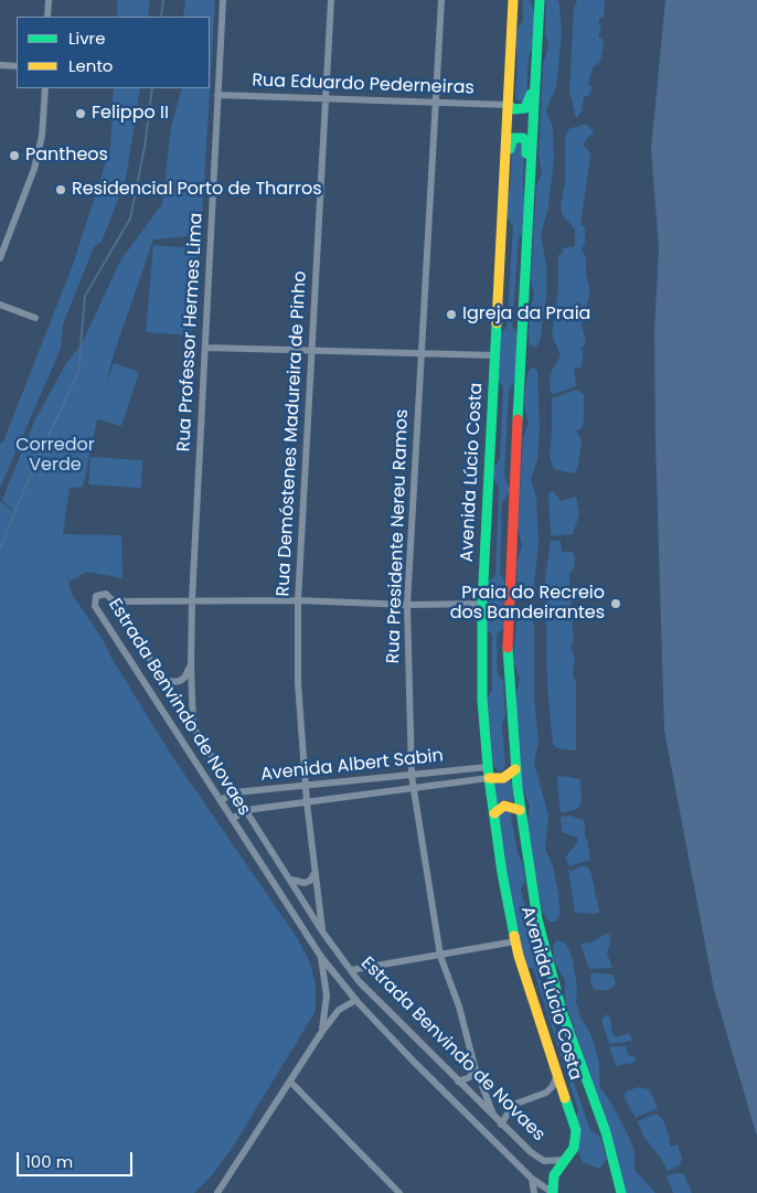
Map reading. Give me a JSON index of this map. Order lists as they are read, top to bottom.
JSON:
{
  "streets": {
    "main road": ["Avenida Lúcio Costa"],
    "street": [
      "Rua Eduardo Pederneiras",
      "Rua Professor Hermes Lima",
      "Rua Demóstenes Madureira de Pinho",
      "Rua Presidente Nereu Ramos",
      "Estrada Benvindo de Novaes",
      "Avenida Albert Sabin"
    ]
  },
  "crossings": [
    ["Rua Eduardo Pederneiras", "Rua Professor Hermes Lima"],
    ["Rua Eduardo Pederneiras", "Rua Demóstenes Madureira de Pinho"],
    ["Rua Eduardo Pederneiras", "Avenida Lúcio Costa"],
    ["Rua Eduardo Pederneiras", "Rua Presidente Nereu Ramos"],
    ["Rua Professor Hermes Lima", "Estrada Benvindo de Novaes"],
    ["Rua Demóstenes Madureira de Pinho", "Estrada Benvindo de Novaes"],
    ["Rua Demóstenes Madureira de Pinho", "Avenida Albert Sabin"],
    ["Avenida Lúcio Costa", "Estrada Benvindo de Novaes"],
    ["Avenida Lúcio Costa", "Avenida Albert Sabin"],
    ["Rua Presidente Nereu Ramos", "Estrada Benvindo de Novaes"],
    ["Rua Presidente Nereu Ramos", "Avenida Albert Sabin"],
    ["Estrada Benvindo de Novaes", "Avenida Albert Sabin"]
  ],
  "parks": ["Corredor Verde"],
  "places": [
    "Felippo II",
    "Pantheos",
    "Residencial Porto de Tharros",
    "Igreja da Praia",
    "Praia do Recreio dos Bandeirantes"
  ],
  "legend": ["Livre", "Lento"],
  "scale_bar": "100 m"
}
